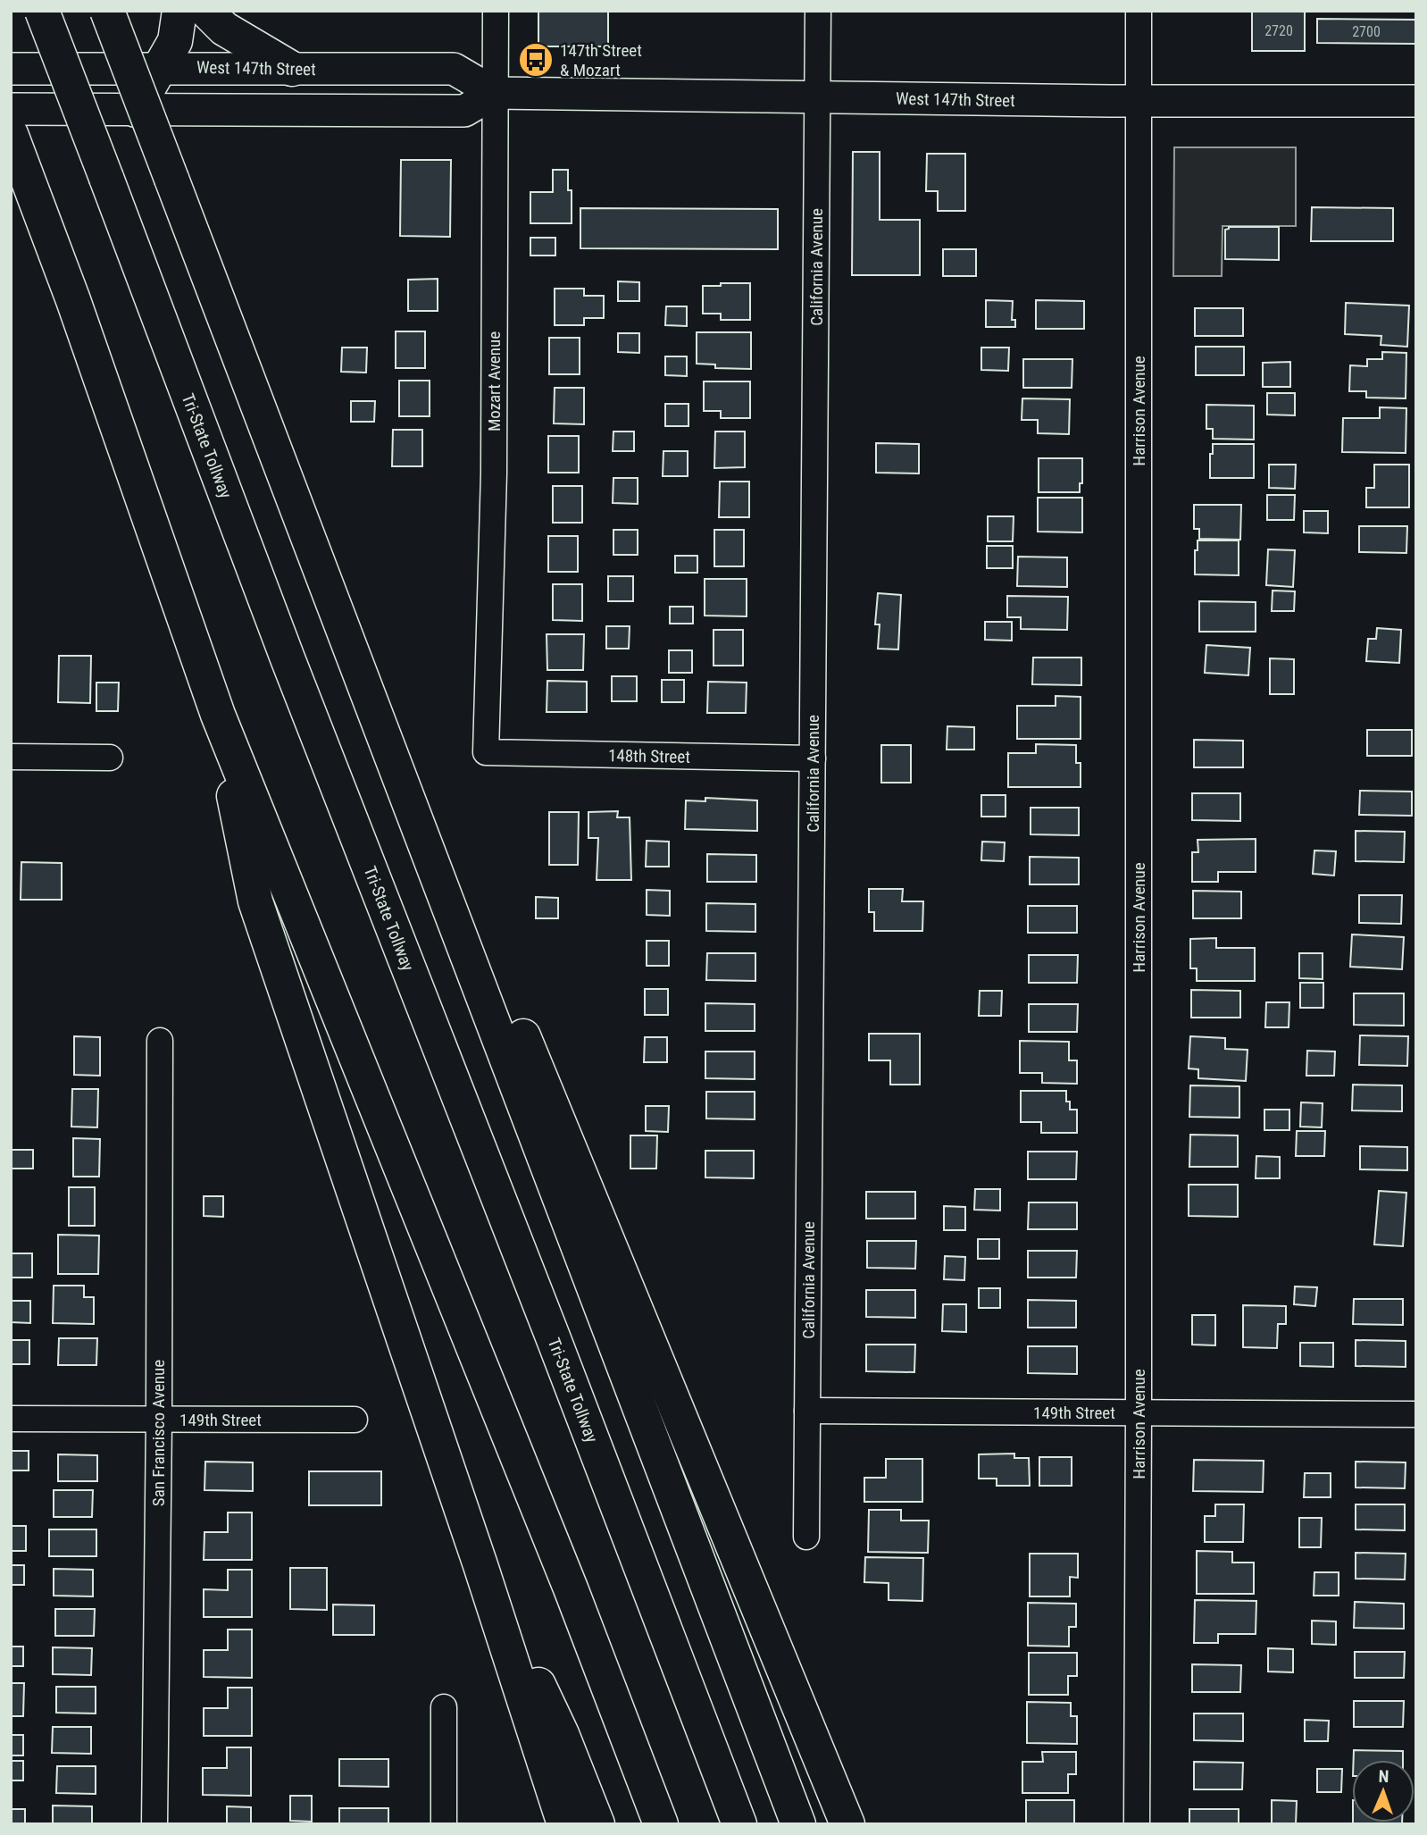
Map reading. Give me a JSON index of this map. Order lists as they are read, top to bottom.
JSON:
{
  "streets": {
    "highway": ["Tri-State Tollway"],
    "main road": ["West 147th Street"],
    "street": [
      "California Avenue",
      "Mozart Avenue",
      "Harrison Avenue",
      "148th Street",
      "149th Street",
      "San Francisco Avenue"
    ]
  },
  "crossings": [
    ["West 147th Street", "California Avenue"],
    ["West 147th Street", "Mozart Avenue"],
    ["West 147th Street", "Harrison Avenue"],
    ["California Avenue", "148th Street"],
    ["California Avenue", "149th Street"],
    ["Mozart Avenue", "148th Street"],
    ["Harrison Avenue", "149th Street"],
    ["149th Street", "San Francisco Avenue"]
  ],
  "places": {
    "bus stop": ["147th Street & Mozart"]
  },
  "house_numbers": ["2720", "2700"],
  "north": "top"
}
